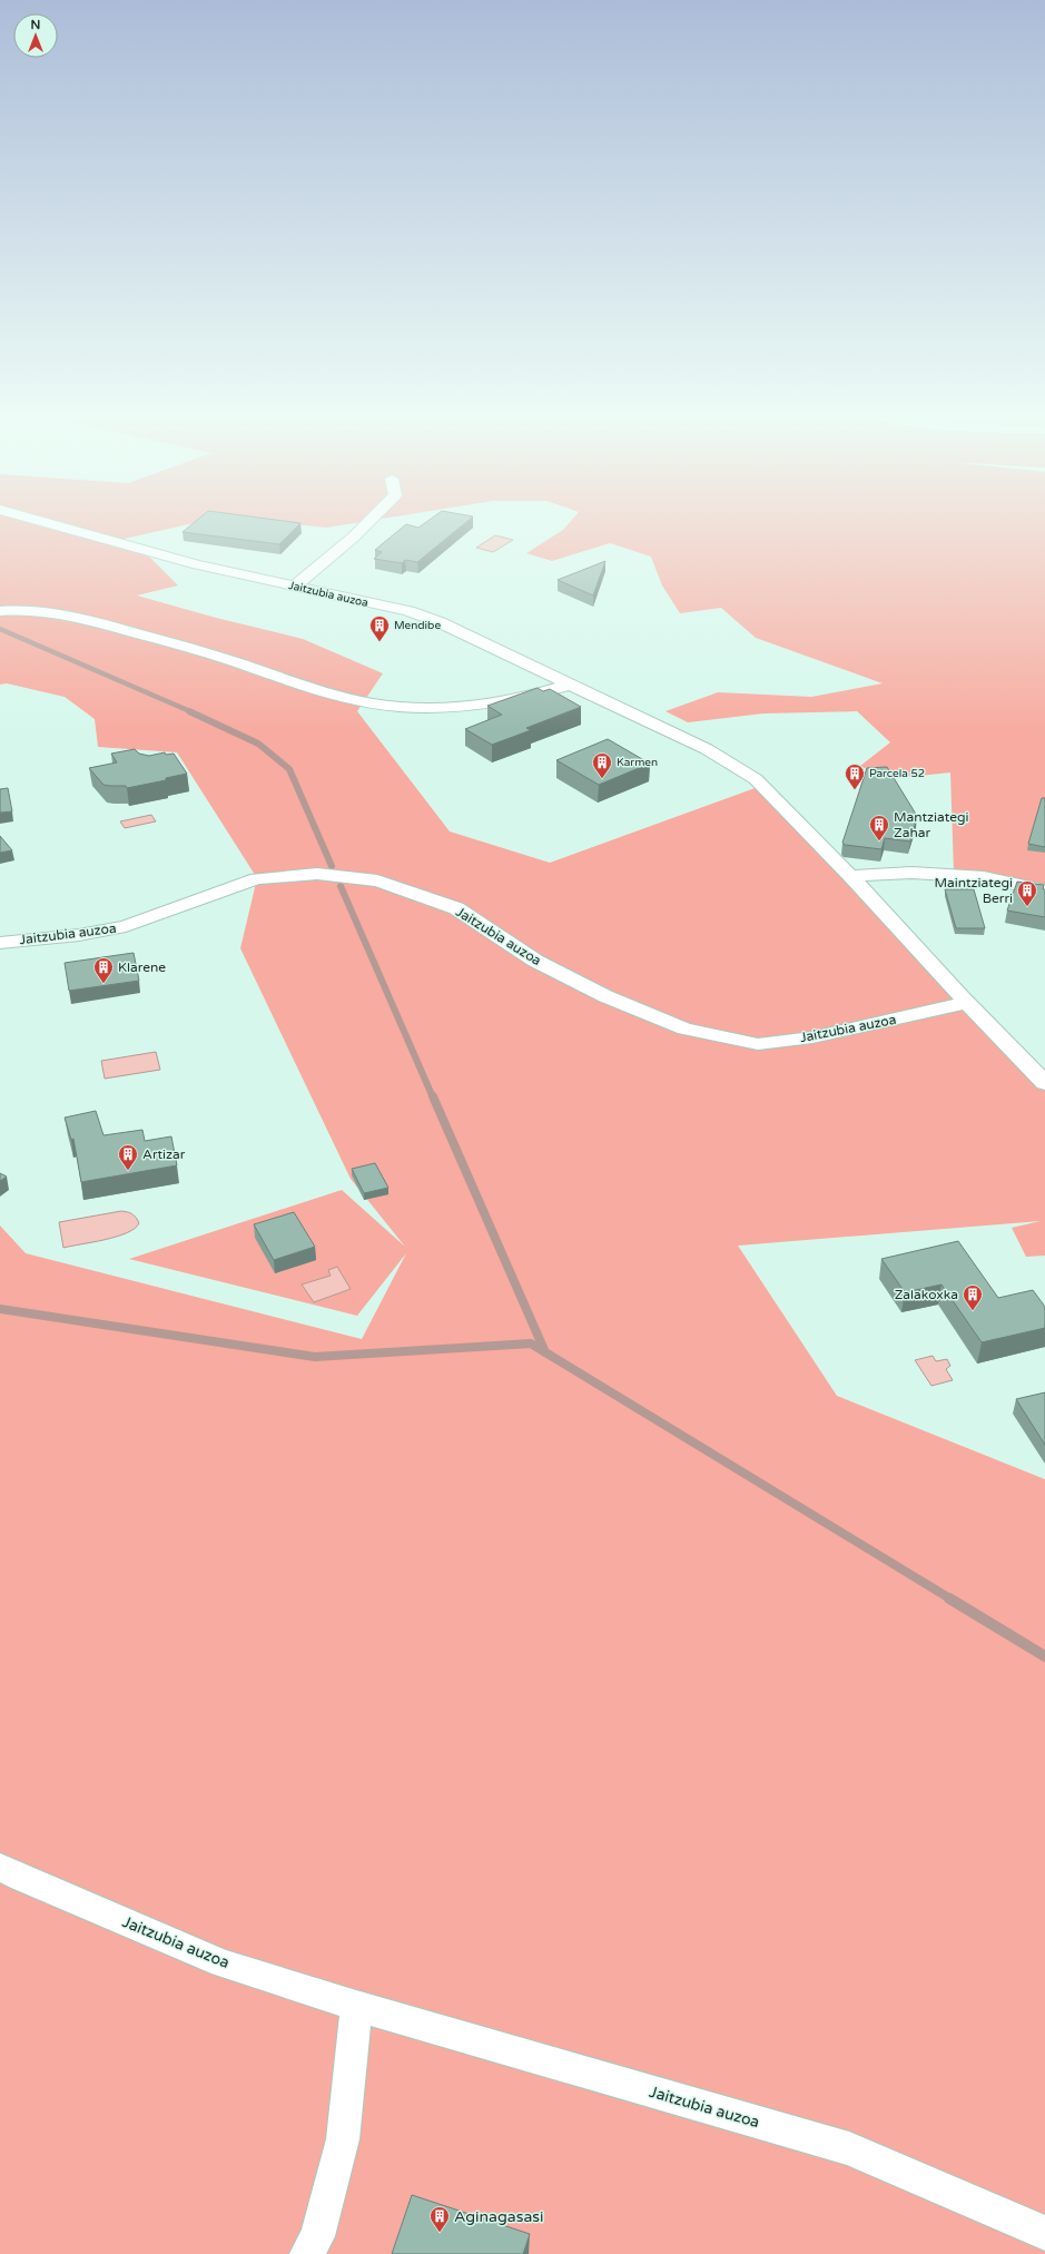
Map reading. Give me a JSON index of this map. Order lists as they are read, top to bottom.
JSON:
{
  "streets": {
    "street": ["Jaitzubia auzoa"]
  },
  "places": {
    "building": [
      "Mendibe",
      "Karmen",
      "Parcela 52",
      "Mantziategi Zahar",
      "Maintziategi Berri",
      "Klarene",
      "Artizar",
      "Zalakoxka",
      "Aginagasasi"
    ]
  },
  "north": "top"
}
